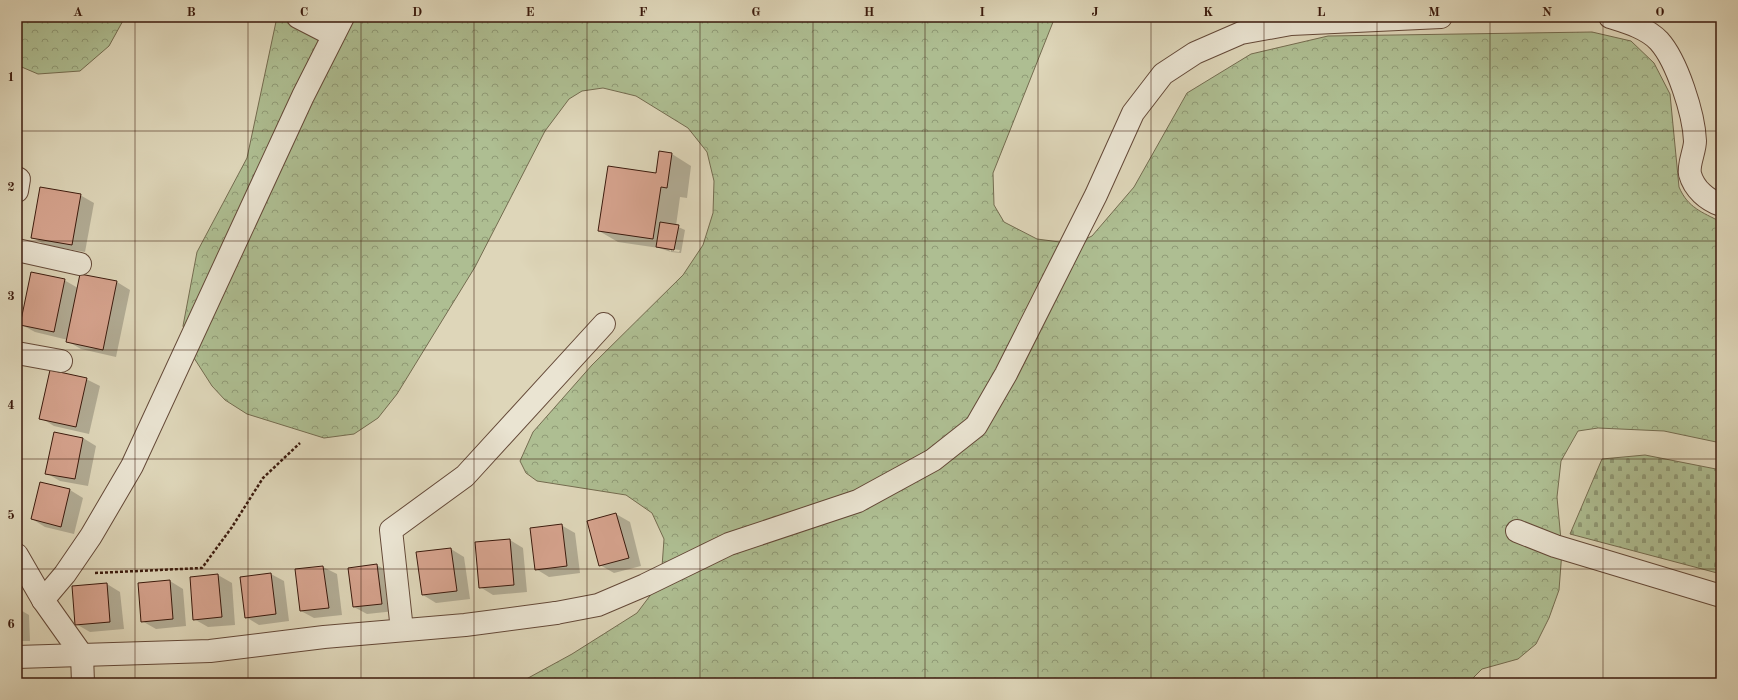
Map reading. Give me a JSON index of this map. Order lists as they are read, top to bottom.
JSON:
{
  "grid": {
    "columns": [
      "A",
      "B",
      "C",
      "D",
      "E",
      "F",
      "G",
      "H",
      "I",
      "J",
      "K",
      "L",
      "M",
      "N",
      "O"
    ],
    "rows": [
      "1",
      "2",
      "3",
      "4",
      "5",
      "6"
    ]
  }
}
